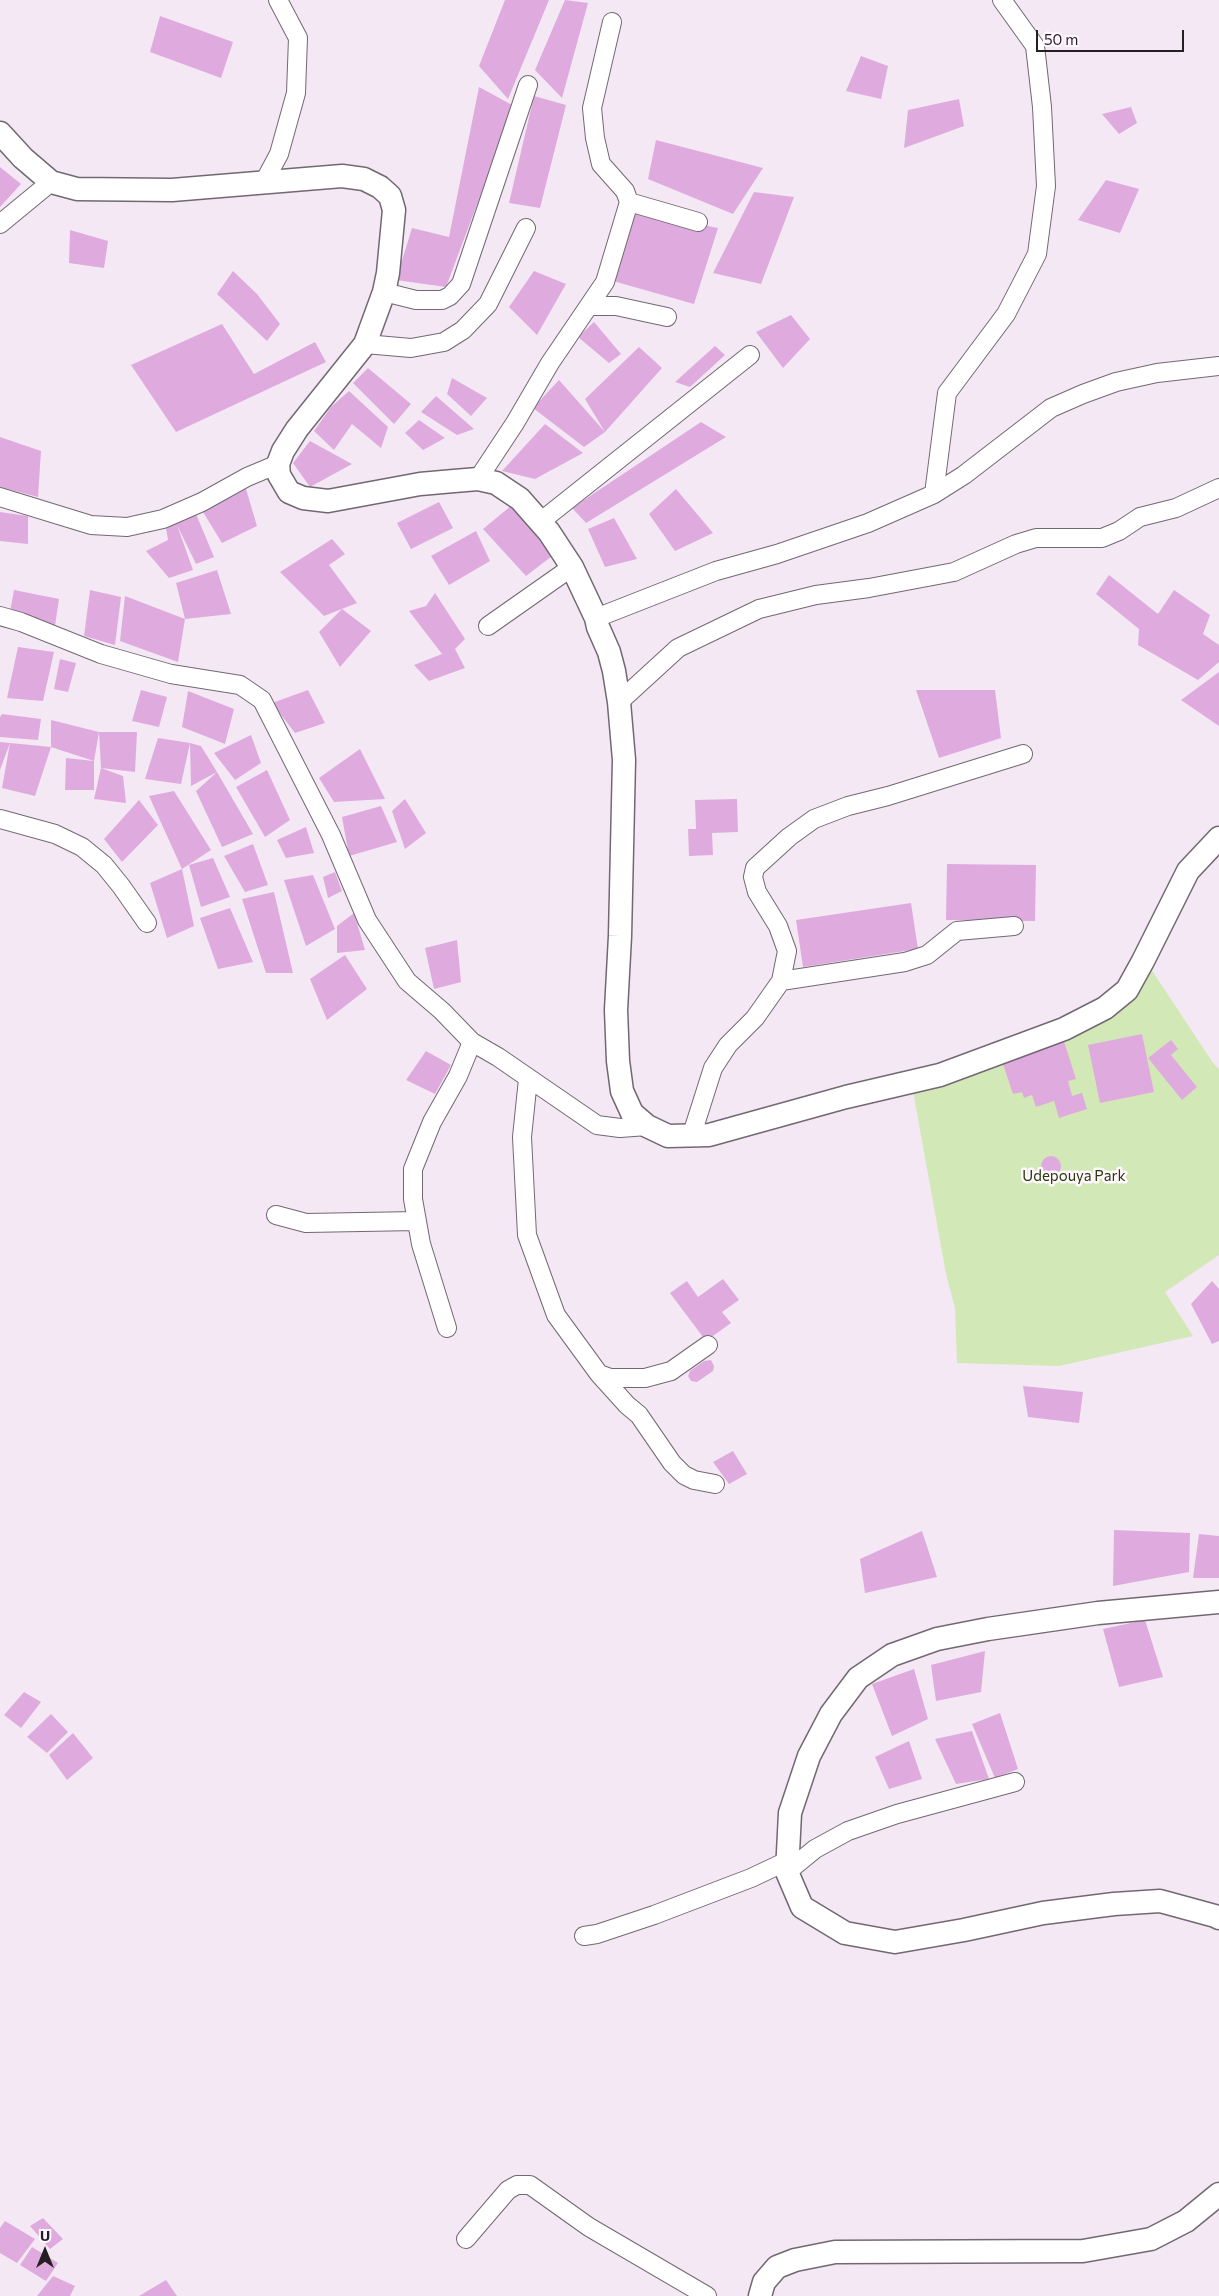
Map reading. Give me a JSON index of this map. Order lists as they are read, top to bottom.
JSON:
{
  "parks": ["Udepouya Park"],
  "scale_bar": "50 m",
  "north": "top"
}
